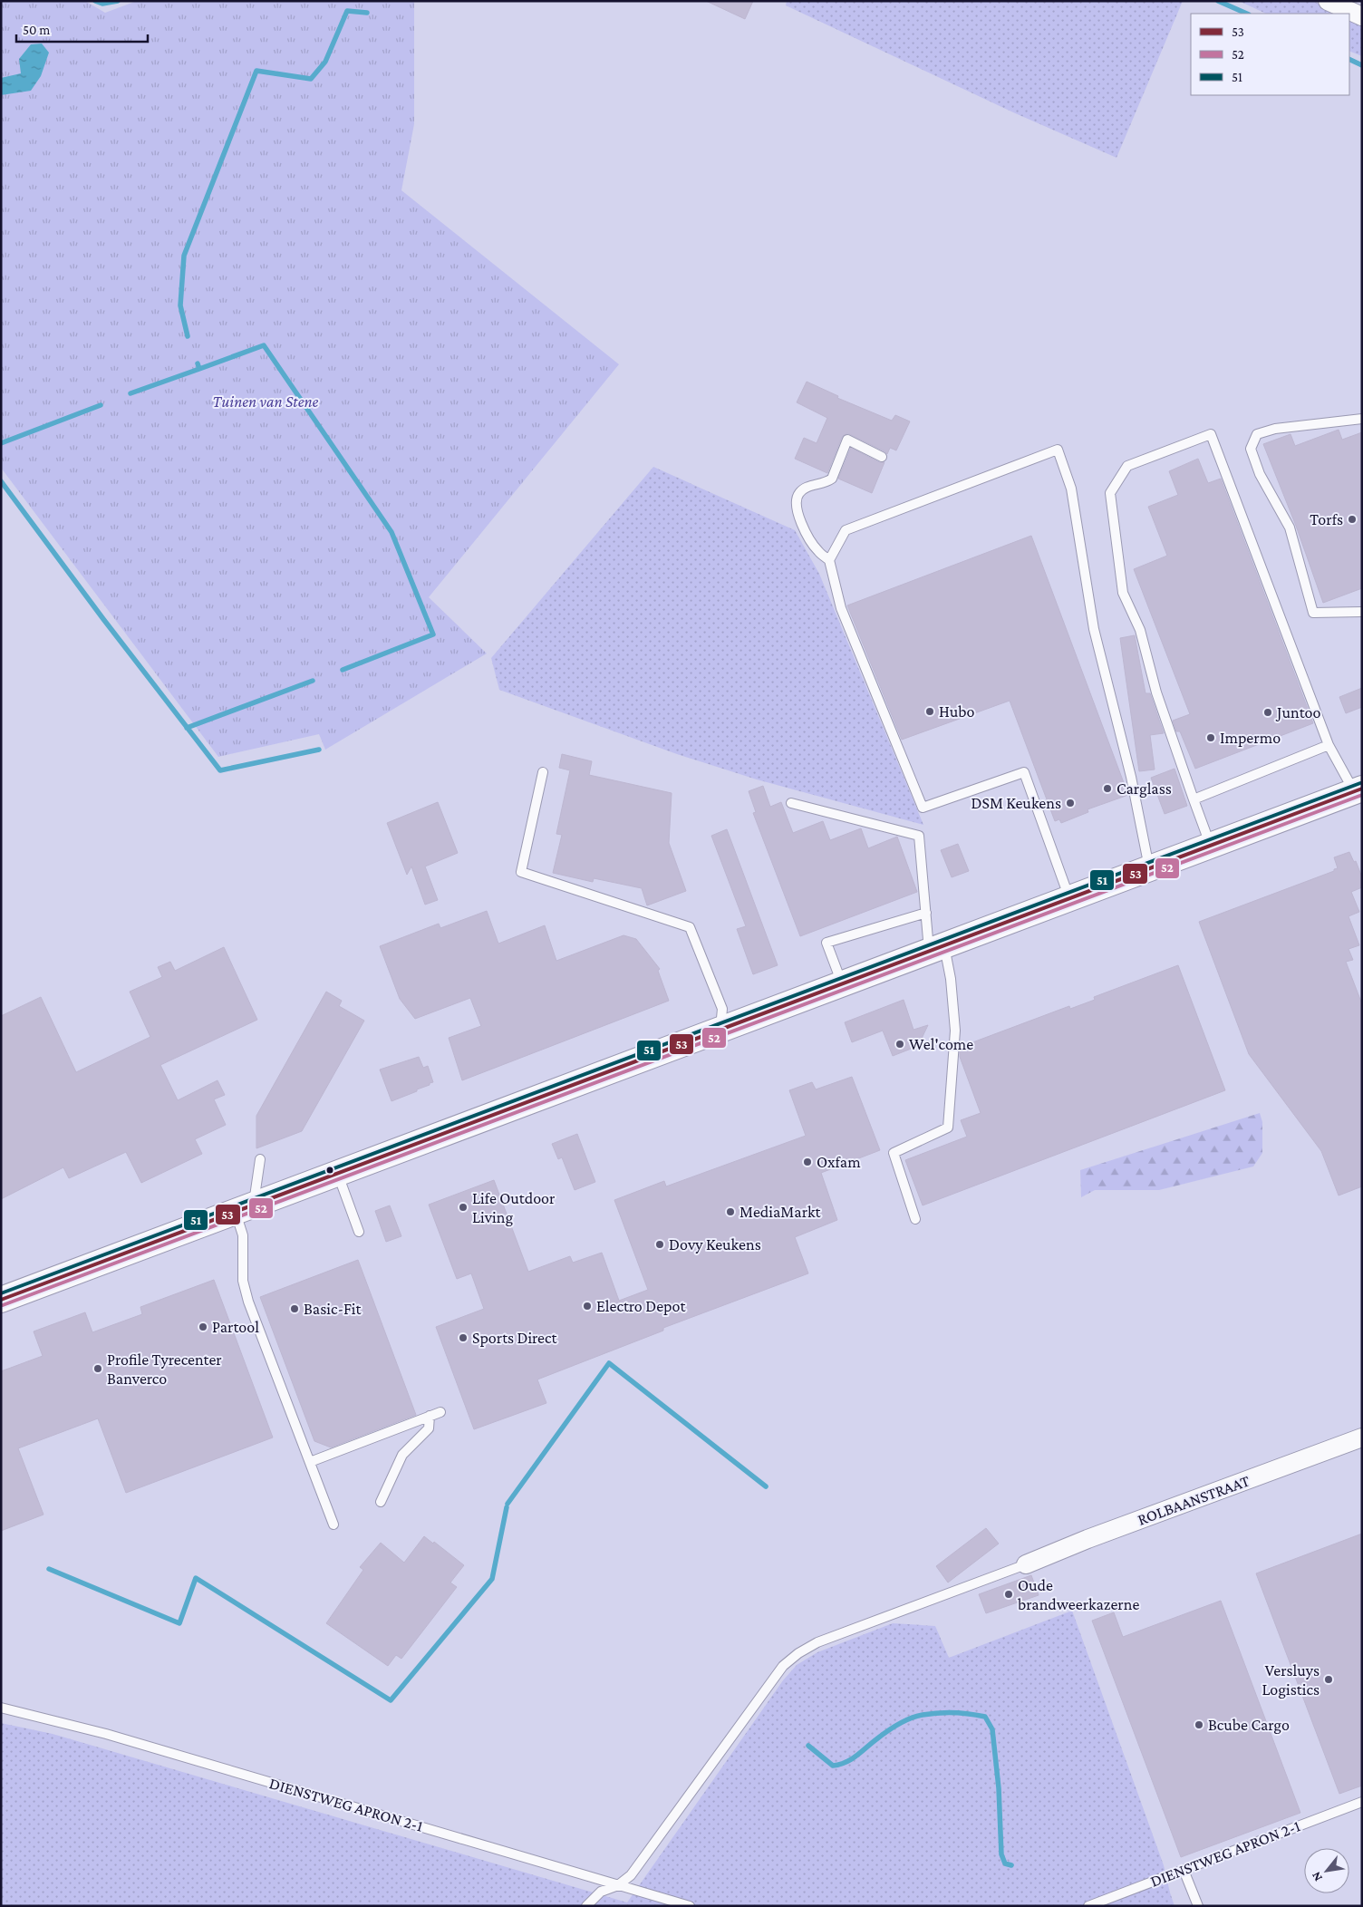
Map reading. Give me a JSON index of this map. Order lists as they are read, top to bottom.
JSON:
{
  "streets": {
    "street": ["ROLBAANSTRAAT"],
    "lane": ["DIENSTWEG APRON 2-1"]
  },
  "parks": ["Tuinen van Stene"],
  "places": [
    "Torfs",
    "Hubo",
    "Juntoo",
    "Impermo",
    "Carglass",
    "DSM Keukens",
    "Wel'come",
    "Oxfam",
    "Life Outdoor Living",
    "MediaMarkt",
    "Dovy Keukens",
    "Electro Depot",
    "Basic-Fit",
    "Partool",
    "Sports Direct",
    "Profile Tyrecenter Banverco",
    "Oude brandweerkazerne",
    "Versluys Logistics",
    "Bcube Cargo"
  ],
  "lines": ["transit line 51", "transit line 53", "transit line 52"],
  "legend": ["53", "52", "51"],
  "scale_bar": "50 m",
  "north": "bottom left"
}
